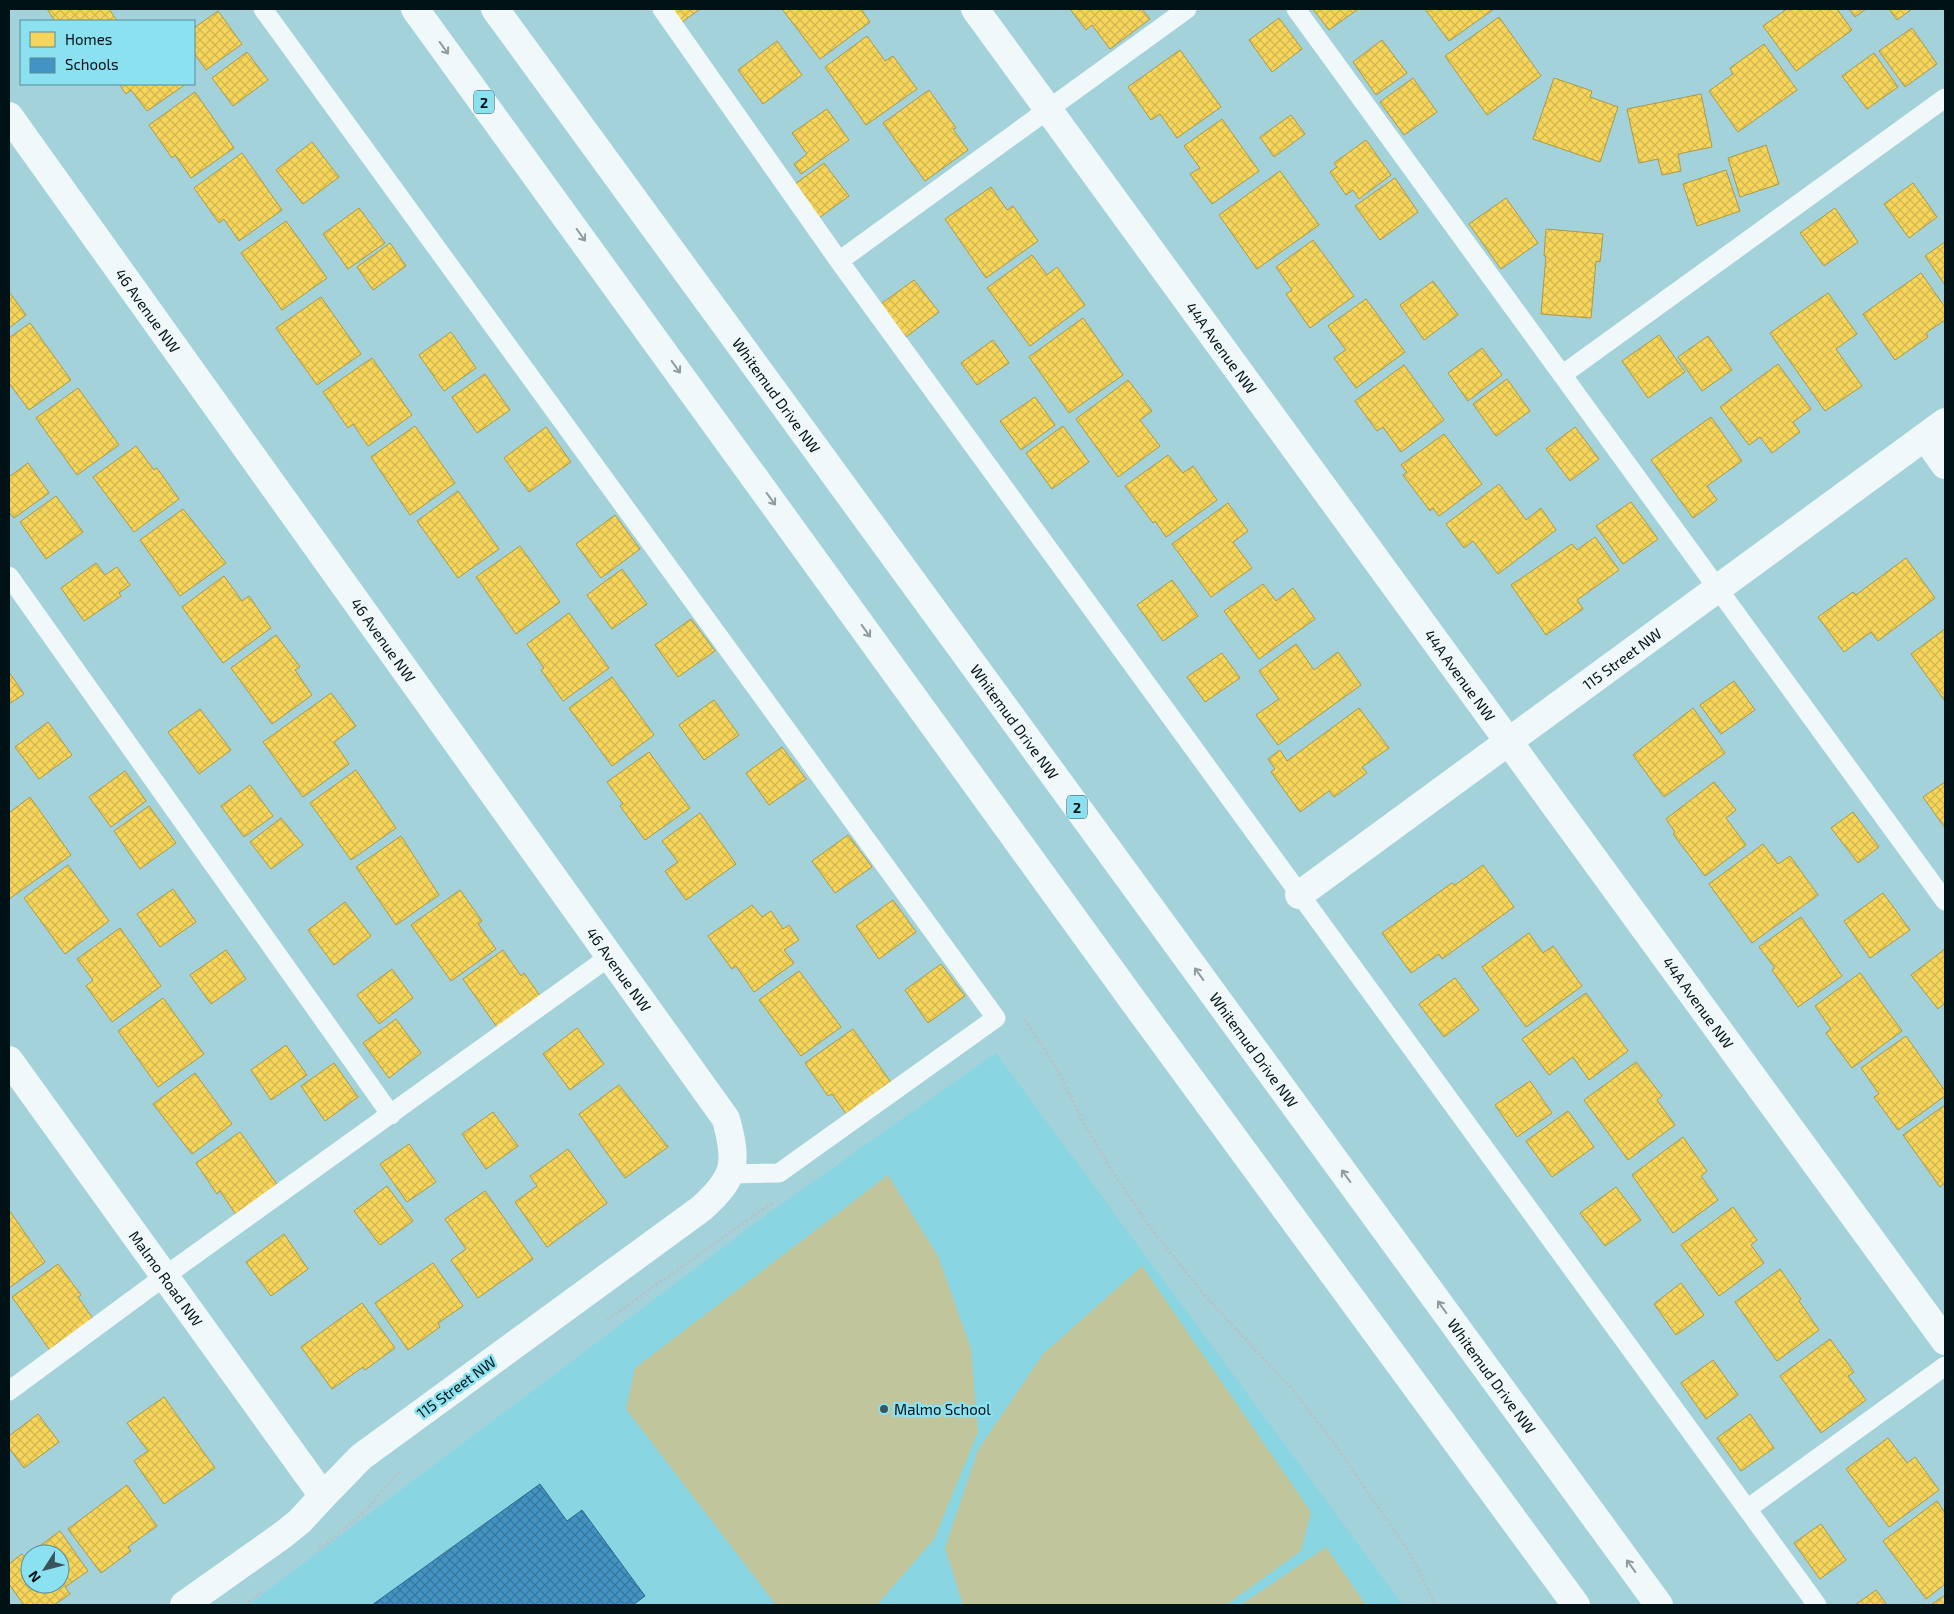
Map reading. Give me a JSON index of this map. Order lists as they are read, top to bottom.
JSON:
{
  "streets": {
    "main road": [
      "2",
      "46 Avenue NW",
      "44A Avenue NW",
      "Whitemud Drive NW",
      "115 Street NW",
      "Malmo Road NW"
    ]
  },
  "crossings": [
    ["46 Avenue NW", "115 Street NW"],
    ["44A Avenue NW", "115 Street NW"],
    ["115 Street NW", "Malmo Road NW"]
  ],
  "places": ["Malmo School"],
  "legend": ["Homes", "Schools"],
  "north": "bottom left"
}
